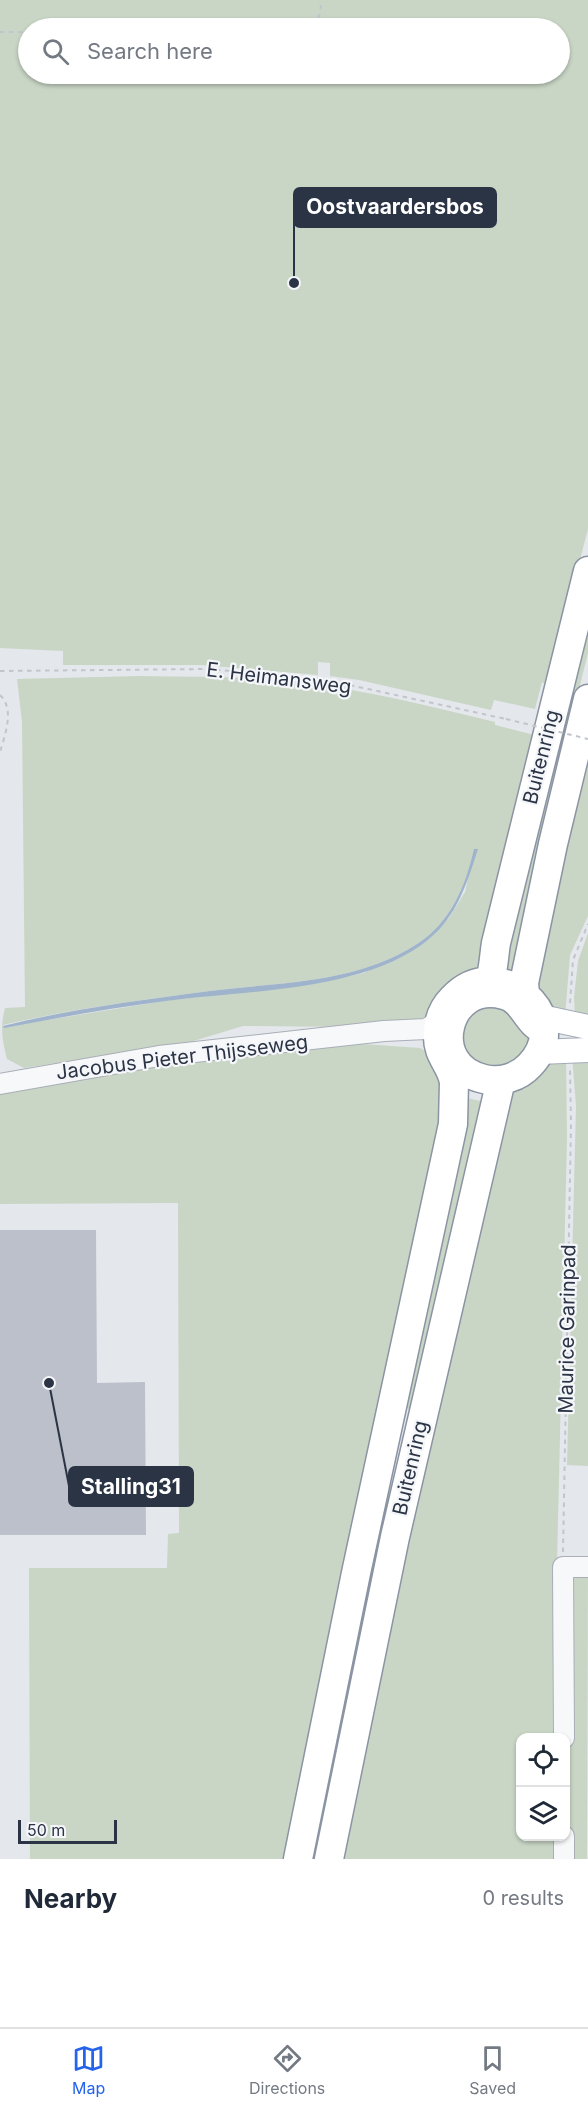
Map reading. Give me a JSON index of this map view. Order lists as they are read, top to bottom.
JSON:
{
  "streets": {
    "highway": ["Buitenring"],
    "street": ["Jacobus Pieter Thijsseweg"],
    "path": ["E. Heimansweg", "Maurice Garinpad"]
  },
  "crossings": [
    ["Buitenring", "Jacobus Pieter Thijsseweg"],
    ["Buitenring", "Maurice Garinpad"]
  ],
  "places": ["Oostvaardersbos", "Stalling31"],
  "scale_bar": "50 m",
  "page": {
    "search": "Search here",
    "scale": "50 m",
    "heading": ["Nearby", "0 results"],
    "nav": ["Map", "Directions", "Saved"]
  }
}
